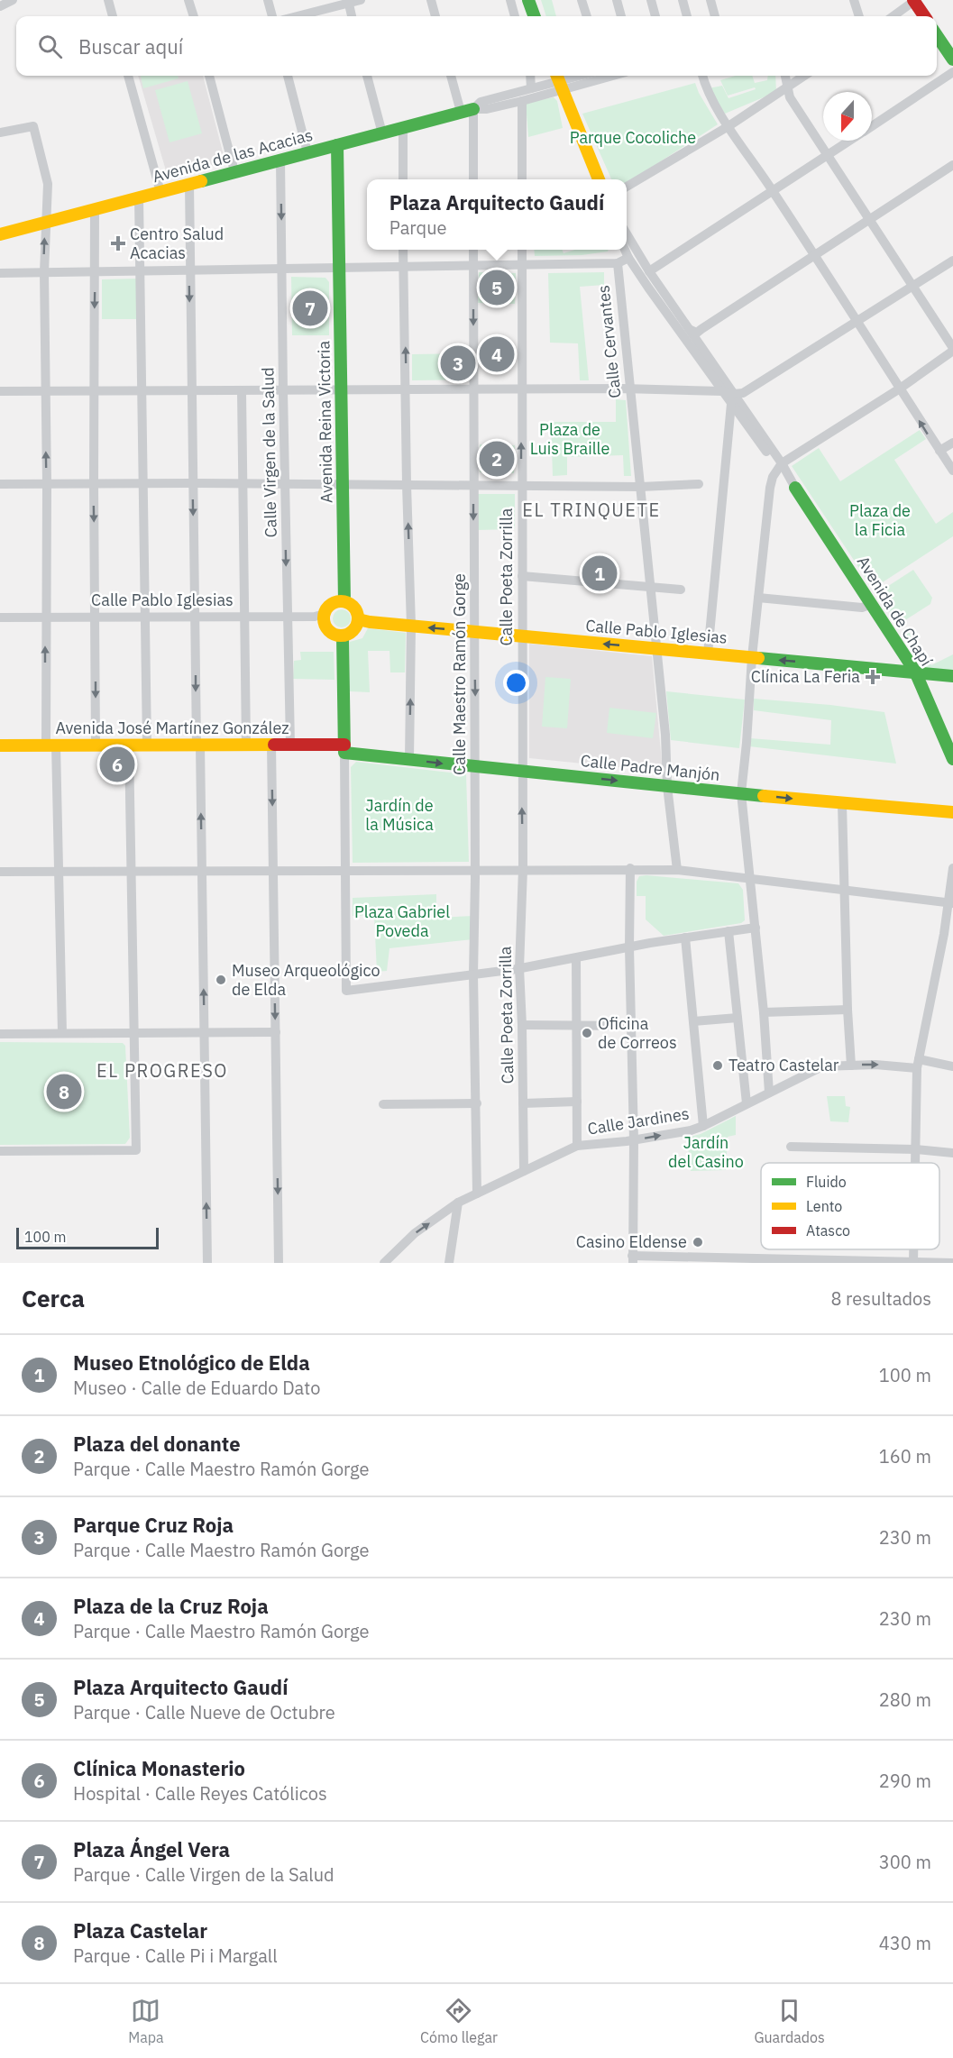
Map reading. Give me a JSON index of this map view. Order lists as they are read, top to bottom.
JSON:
{
  "streets": {
    "street": [
      "Avenida de las Acacias",
      "Calle Cervantes",
      "Avenida Reina Victoria",
      "Calle Virgen de la Salud",
      "Calle Poeta Zorrilla",
      "Calle Pablo Iglesias",
      "Avenida de Chapí",
      "Calle Maestro Ramón Gorge",
      "Avenida José Martínez González",
      "Calle Padre Manjón",
      "Calle Jardines"
    ]
  },
  "crossings": [
    ["Avenida de las Acacias", "Avenida Reina Victoria"],
    ["Avenida de las Acacias", "Calle Virgen de la Salud"],
    ["Calle Cervantes", "Calle Pablo Iglesias"],
    ["Calle Cervantes", "Calle Padre Manjón"],
    ["Avenida Reina Victoria", "Calle Pablo Iglesias"],
    ["Calle Virgen de la Salud", "Calle Pablo Iglesias"],
    ["Calle Virgen de la Salud", "Avenida José Martínez González"],
    ["Calle Poeta Zorrilla", "Calle Pablo Iglesias"],
    ["Calle Poeta Zorrilla", "Calle Padre Manjón"],
    ["Calle Poeta Zorrilla", "Calle Jardines"],
    ["Calle Pablo Iglesias", "Avenida de Chapí"],
    ["Calle Pablo Iglesias", "Calle Maestro Ramón Gorge"],
    ["Calle Maestro Ramón Gorge", "Calle Padre Manjón"],
    ["Calle Maestro Ramón Gorge", "Calle Jardines"],
    ["Avenida José Martínez González", "Calle Padre Manjón"]
  ],
  "one_way": ["Calle Jardines"],
  "districts": ["EL TRINQUETE", "EL PROGRESO"],
  "parks": [
    "Parque Cocoliche",
    "Plaza de Luis Braille",
    "Plaza de la Ficia",
    "Jardín de la Música",
    "Plaza Gabriel Poveda",
    "Jardín del Casino"
  ],
  "places": {
    "health": ["Centro Salud Acacias", "Clínica La Feria"],
    "other": [
      "Museo Arqueológico de Elda",
      "Oficina de Correos",
      "Teatro Castelar",
      "Casino Eldense"
    ]
  },
  "legend": ["Fluido", "Lento", "Atasco"],
  "scale_bar": "100 m",
  "north": "bottom",
  "page": {
    "search": "Buscar aquí",
    "popup": ["Plaza Arquitecto Gaudí", "Parque"],
    "pins": [
      "5",
      "7",
      "4",
      "3",
      "2",
      "1",
      "6",
      "8"
    ],
    "scale": "100 m",
    "heading": ["Cerca", "8 resultados"],
    "list": [
      {
        "mark": "1",
        "name": "Museo Etnológico de Elda",
        "note": "Museo · Calle de Eduardo Dato",
        "value": "100 m"
      },
      {
        "mark": "2",
        "name": "Plaza del donante",
        "note": "Parque · Calle Maestro Ramón Gorge",
        "value": "160 m"
      },
      {
        "mark": "3",
        "name": "Parque Cruz Roja",
        "note": "Parque · Calle Maestro Ramón Gorge",
        "value": "230 m"
      },
      {
        "mark": "4",
        "name": "Plaza de la Cruz Roja",
        "note": "Parque · Calle Maestro Ramón Gorge",
        "value": "230 m"
      },
      {
        "mark": "5",
        "name": "Plaza Arquitecto Gaudí",
        "note": "Parque · Calle Nueve de Octubre",
        "value": "280 m"
      },
      {
        "mark": "6",
        "name": "Clínica Monasterio",
        "note": "Hospital · Calle Reyes Católicos",
        "value": "290 m"
      },
      {
        "mark": "7",
        "name": "Plaza Ángel Vera",
        "note": "Parque · Calle Virgen de la Salud",
        "value": "300 m"
      },
      {
        "mark": "8",
        "name": "Plaza Castelar",
        "note": "Parque · Calle Pi i Margall",
        "value": "430 m"
      }
    ],
    "nav": ["Mapa", "Cómo llegar", "Guardados"]
  }
}
